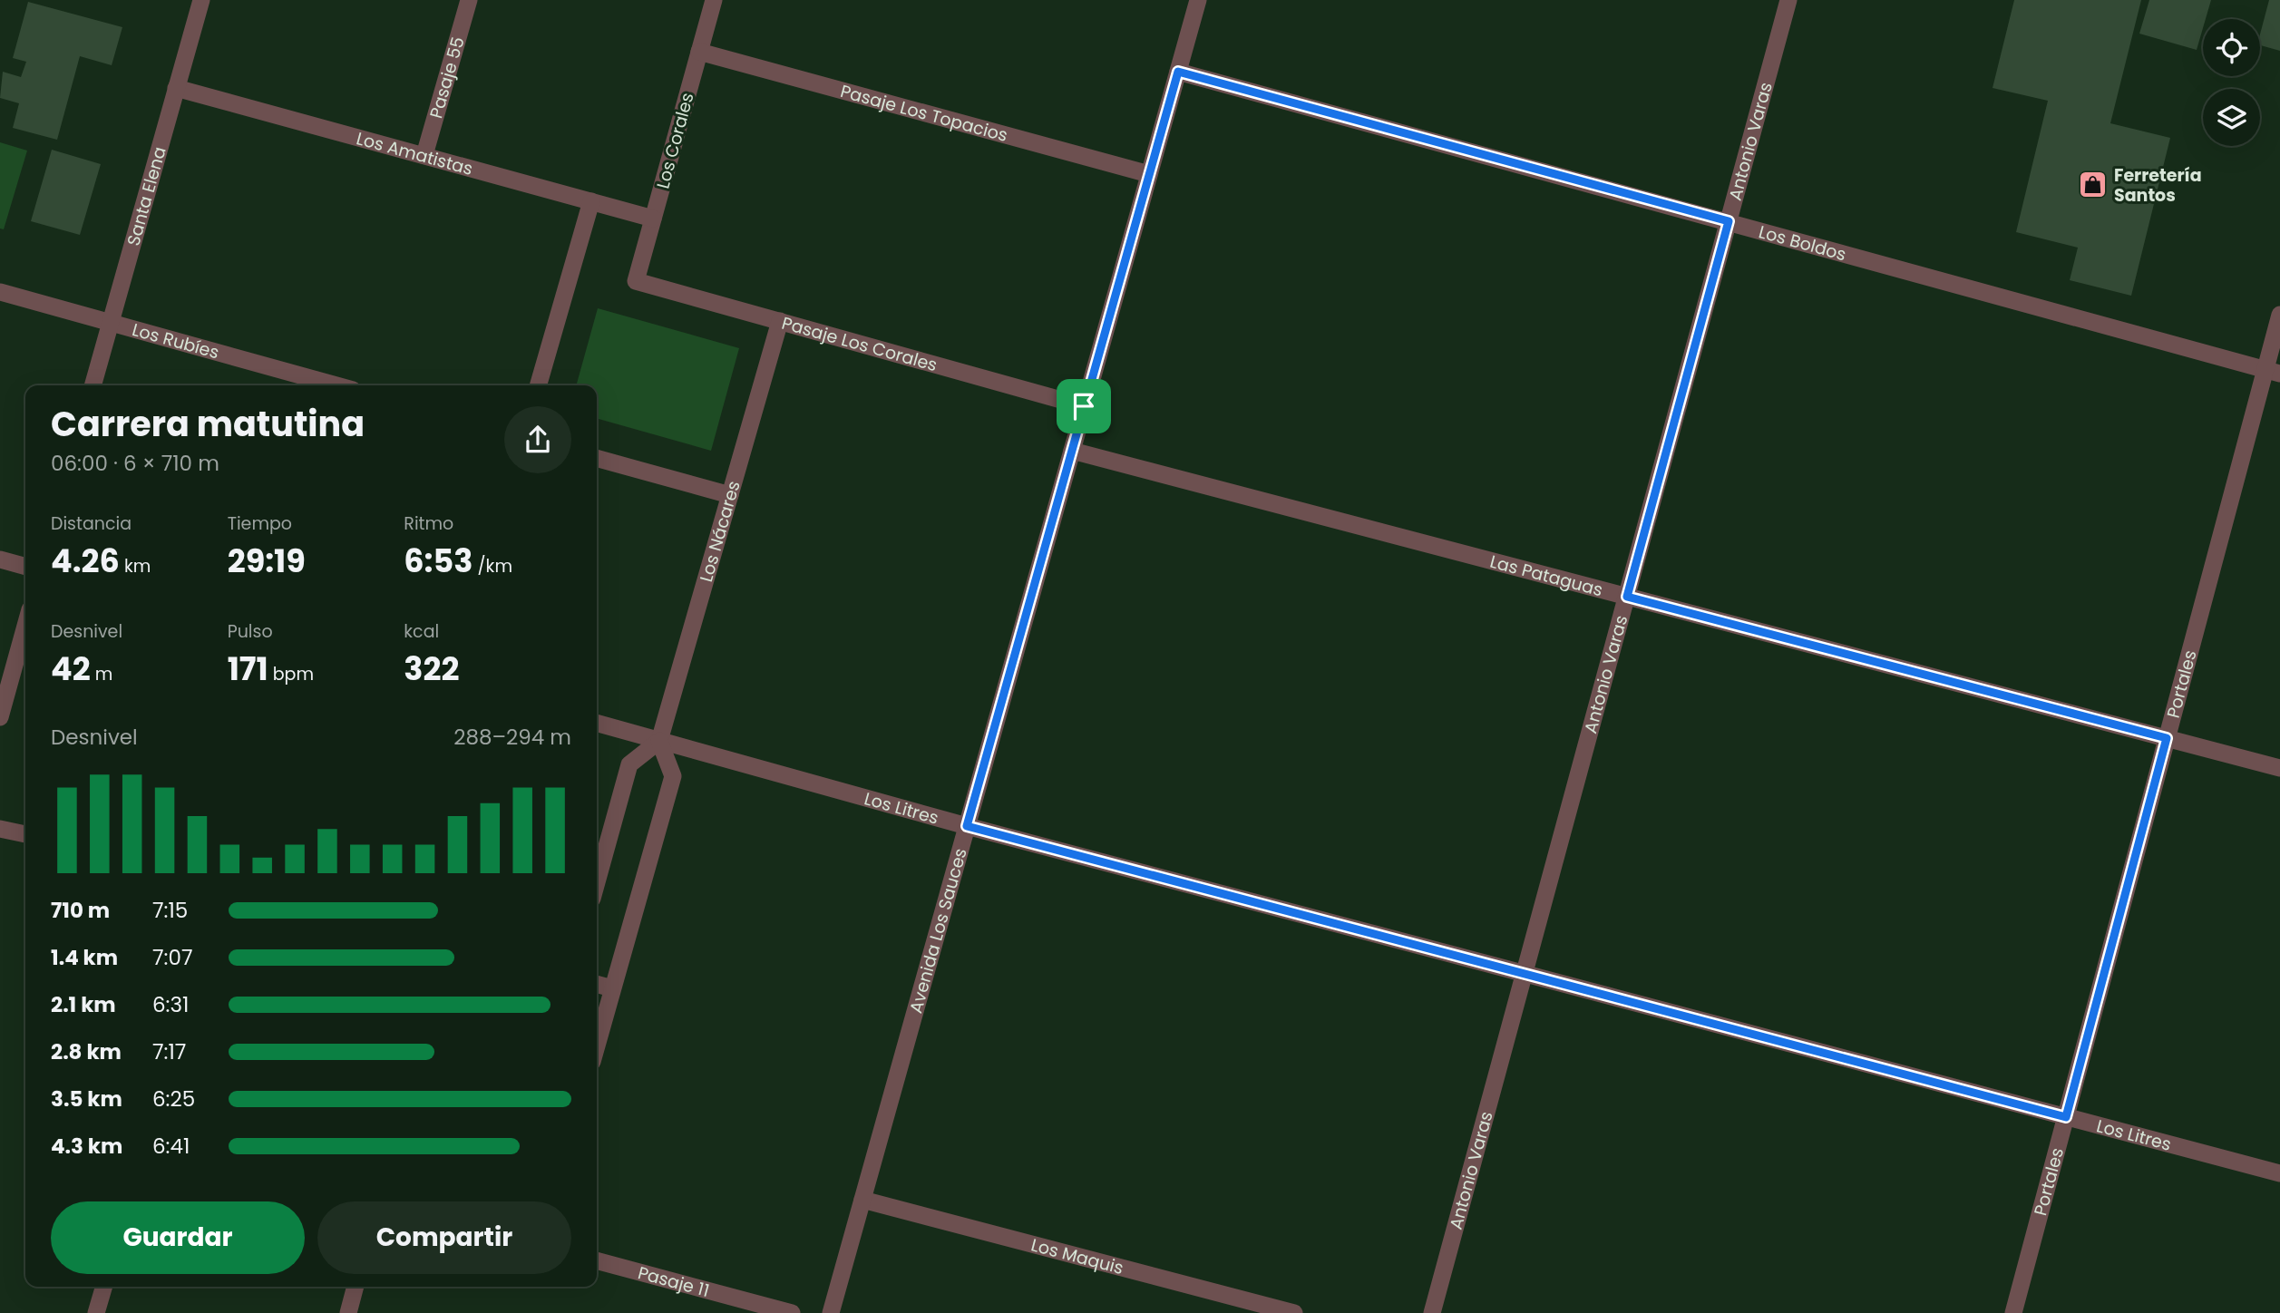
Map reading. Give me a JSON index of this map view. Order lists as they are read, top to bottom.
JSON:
{
  "streets": {
    "street": [
      "Pasaje 55",
      "Pasaje Los Topacios",
      "Los Corales",
      "Antonio Varas",
      "Los Amatistas",
      "Santa Elena",
      "Los Boldos",
      "Los Rubíes",
      "Pasaje Los Corales",
      "Los Nácares",
      "Las Pataguas",
      "Portales",
      "Los Litres",
      "Avenida Los Sauces",
      "Los Maquis",
      "Pasaje 11"
    ]
  },
  "crossings": [
    ["Pasaje 55", "Los Amatistas"],
    ["Pasaje Los Topacios", "Los Corales"],
    ["Pasaje Los Topacios", "Avenida Los Sauces"],
    ["Los Corales", "Los Amatistas"],
    ["Los Corales", "Pasaje Los Corales"],
    ["Antonio Varas", "Los Boldos"],
    ["Antonio Varas", "Las Pataguas"],
    ["Antonio Varas", "Los Litres"],
    ["Los Amatistas", "Santa Elena"],
    ["Santa Elena", "Los Rubíes"],
    ["Los Boldos", "Portales"],
    ["Los Boldos", "Avenida Los Sauces"],
    ["Pasaje Los Corales", "Los Nácares"],
    ["Pasaje Los Corales", "Avenida Los Sauces"],
    ["Los Nácares", "Los Litres"],
    ["Las Pataguas", "Portales"],
    ["Las Pataguas", "Avenida Los Sauces"],
    ["Portales", "Los Litres"],
    ["Los Litres", "Avenida Los Sauces"],
    ["Avenida Los Sauces", "Los Maquis"]
  ],
  "places": {
    "shop": ["Ferretería Santos"]
  },
  "page": {
    "heading": ["Carrera matutina", "06:00 · 6 × 710 m"],
    "stats": [
      ["Distancia", "4.26 km"],
      ["Tiempo", "29:19"],
      ["Ritmo", "6:53 /km"],
      ["Desnivel", "42 m"],
      ["Pulso", "171 bpm"],
      ["kcal", "322"]
    ],
    "chart": ["Desnivel", "288–294 m"],
    "list": [
      {
        "name": "710 m",
        "note": "7:15"
      },
      {
        "name": "1.4 km",
        "note": "7:07"
      },
      {
        "name": "2.1 km",
        "note": "6:31"
      },
      {
        "name": "2.8 km",
        "note": "7:17"
      },
      {
        "name": "3.5 km",
        "note": "6:25"
      },
      {
        "name": "4.3 km",
        "note": "6:41"
      }
    ],
    "buttons": ["Guardar", "Compartir"]
  }
}
